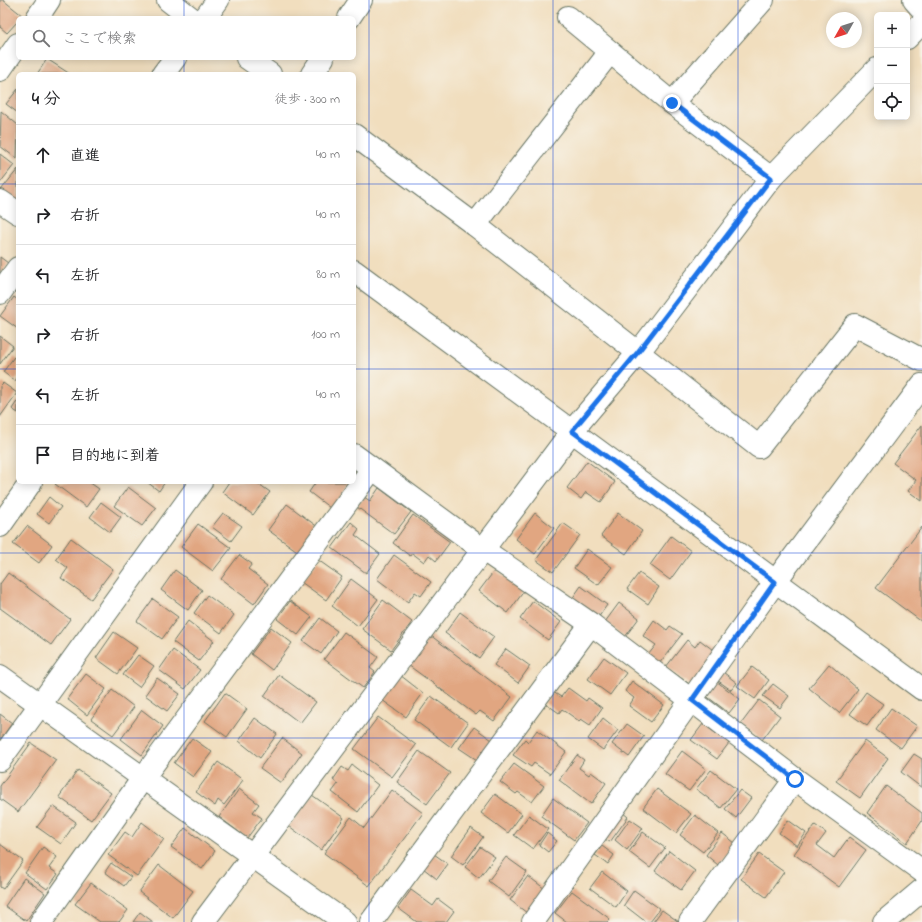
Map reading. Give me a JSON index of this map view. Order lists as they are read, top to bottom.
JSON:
{
  "north": "bottom left",
  "page": {
    "map_buttons": ["+", "−"],
    "search": "ここで検索",
    "heading": ["4 分", "徒歩 · 300 m"],
    "list": [
      ["直進", "40 m"],
      ["右折", "40 m"],
      ["左折", "80 m"],
      ["右折", "100 m"],
      ["左折", "40 m"],
      "目的地に到着"
    ]
  }
}
